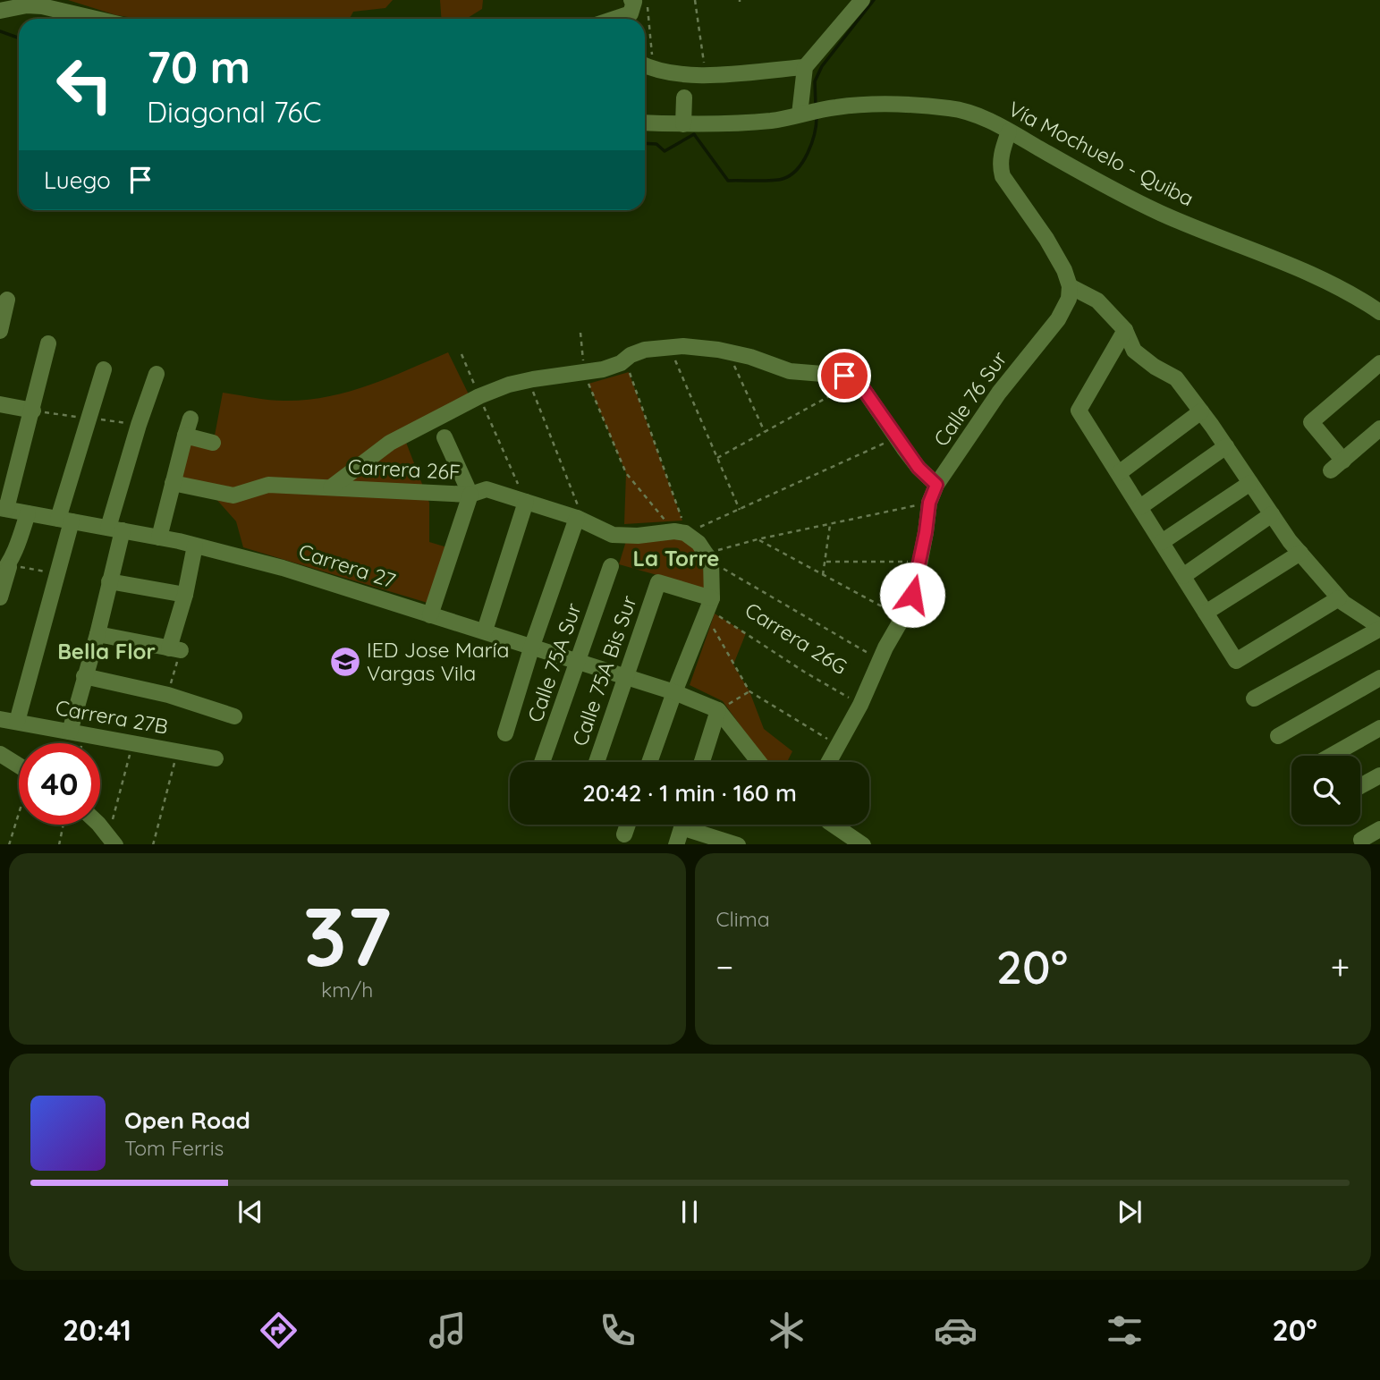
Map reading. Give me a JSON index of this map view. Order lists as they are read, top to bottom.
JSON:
{
  "streets": {
    "street": [
      "Vía Mochuelo - Quiba",
      "Calle 76 Sur",
      "Carrera 26F",
      "Carrera 27",
      "Calle 75A Sur",
      "Calle 75A Bis Sur",
      "Carrera 27B"
    ],
    "path": ["Carrera 26G"]
  },
  "crossings": [
    ["Calle 76 Sur", "Carrera 26G"],
    ["Carrera 27", "Calle 75A Sur"],
    ["Carrera 27", "Calle 75A Bis Sur"],
    ["Carrera 26G", "Calle 75A Bis Sur"]
  ],
  "districts": ["La Torre", "Bella Flor"],
  "places": {
    "school or university": ["IED Jose María Vargas Vila"]
  },
  "page": {
    "turn": ["70 m", "Diagonal 76C"],
    "then": "Luego",
    "limit": "40",
    "trip": "20:42 · 1 min · 160 m",
    "tile": [
      ["37", "km/h"],
      "Clima"
    ],
    "heat": ["−", "20°", "+"],
    "song": ["Open Road", "Tom Ferris"],
    "tabs": ["20:41", "20°"]
  }
}
